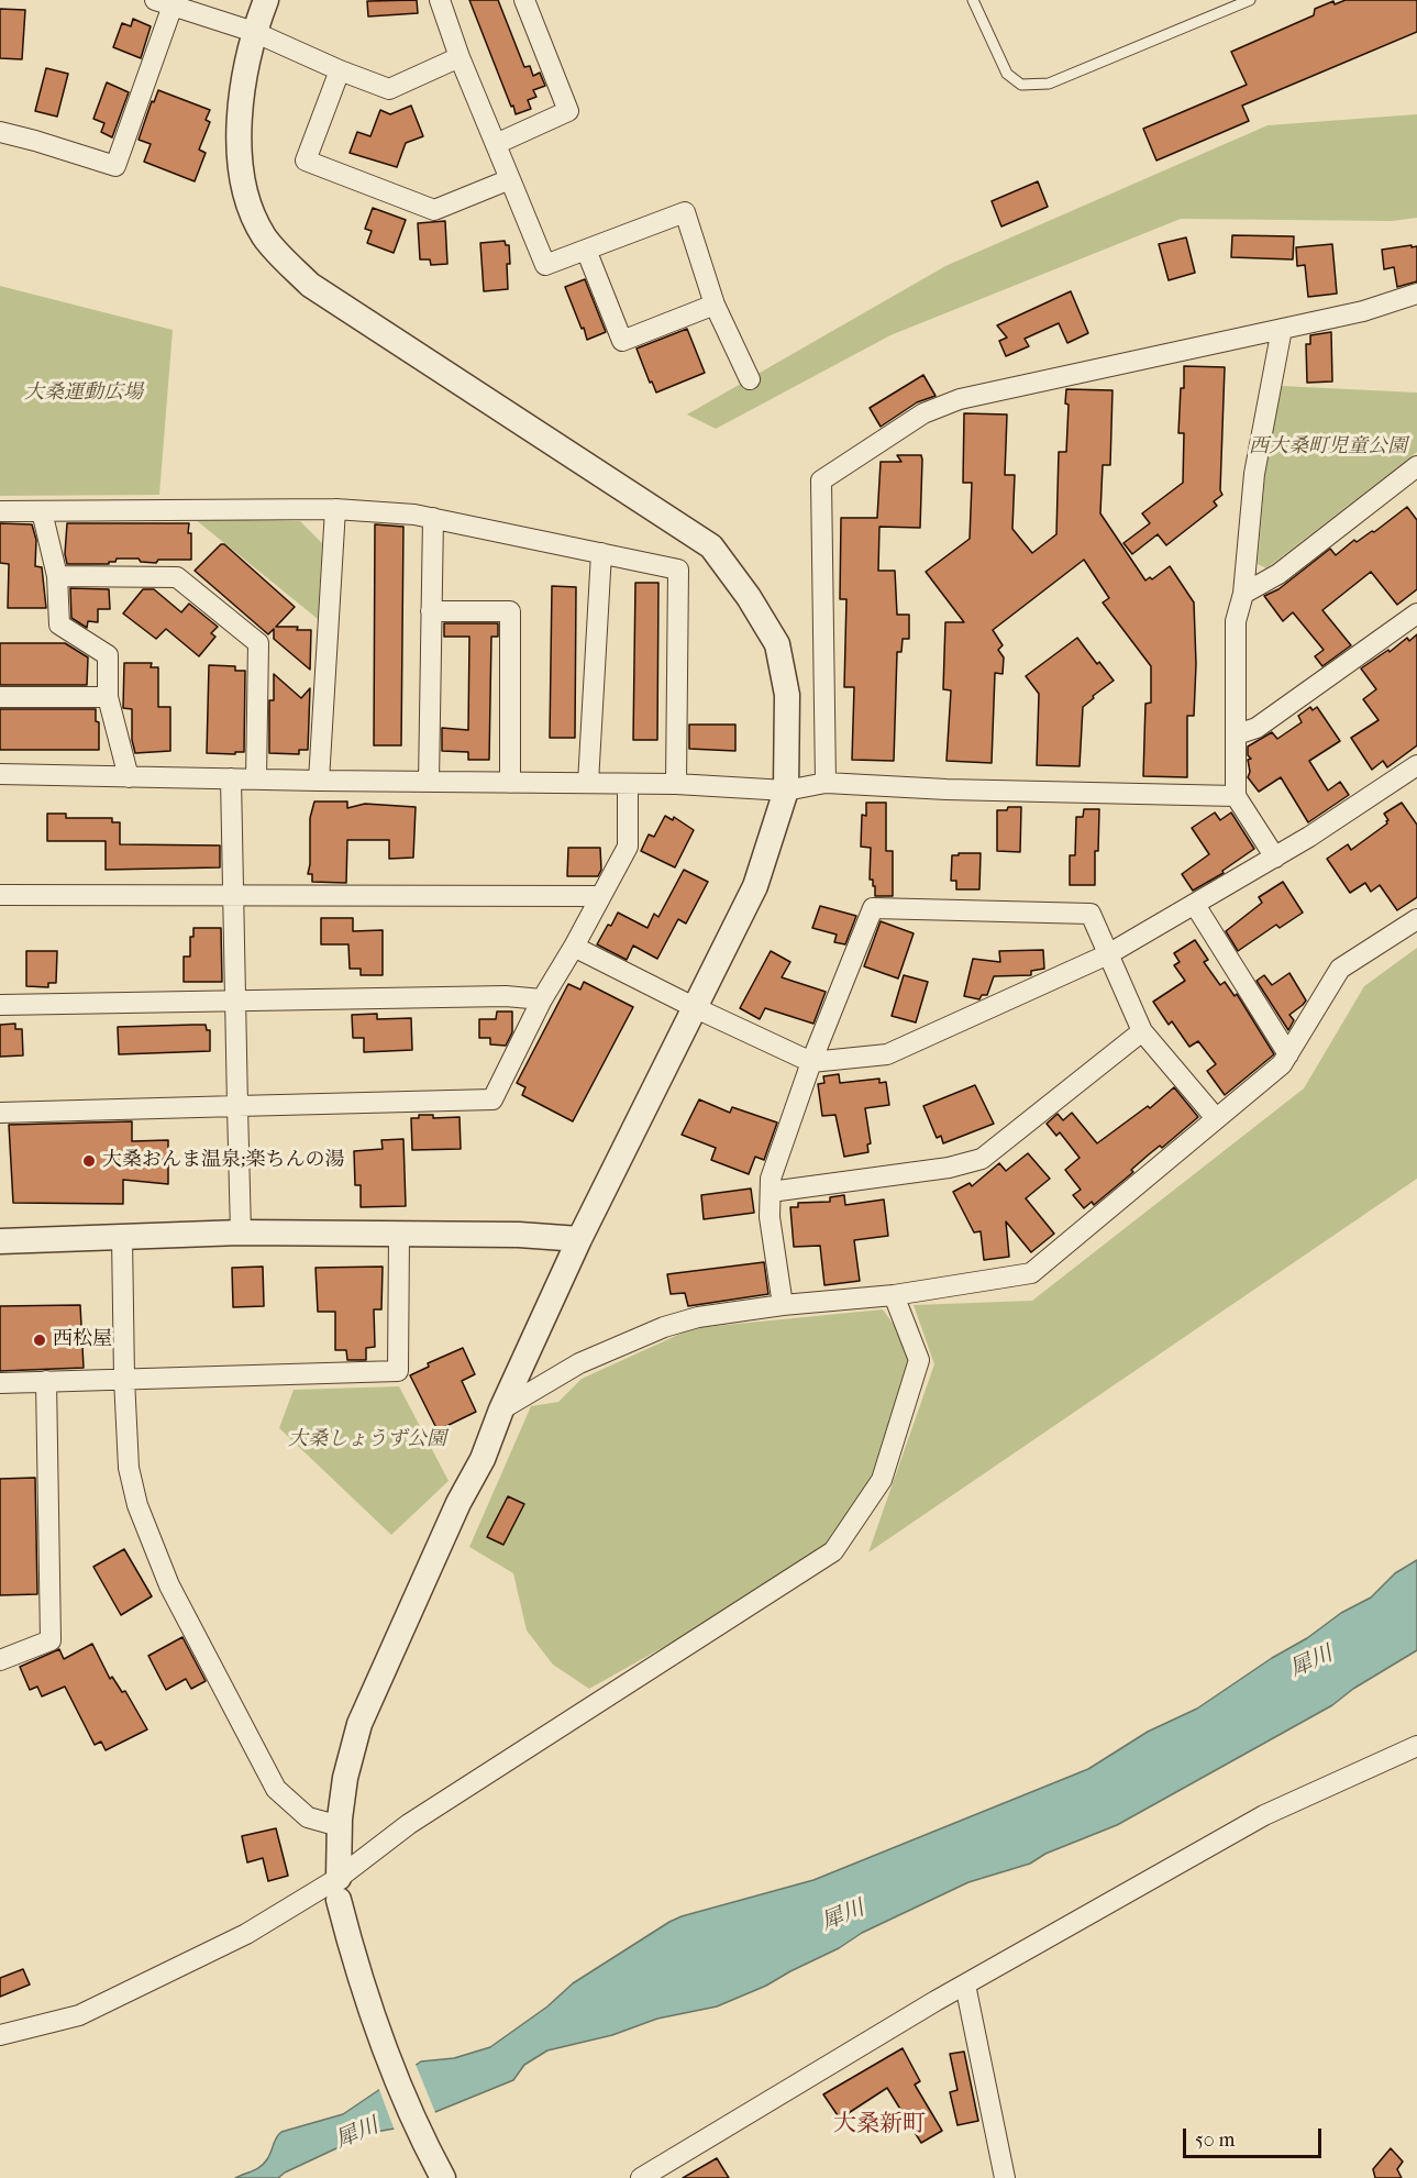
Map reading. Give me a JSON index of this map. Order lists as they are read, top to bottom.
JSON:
{
  "districts": ["大桑新町"],
  "water": ["犀川"],
  "parks": ["大桑運動広場", "西大桑町児童公園", "大桑しょうず公園"],
  "places": ["大桑おんま温泉;楽ちんの湯", "西松屋"],
  "scale_bar": "50 m"
}
